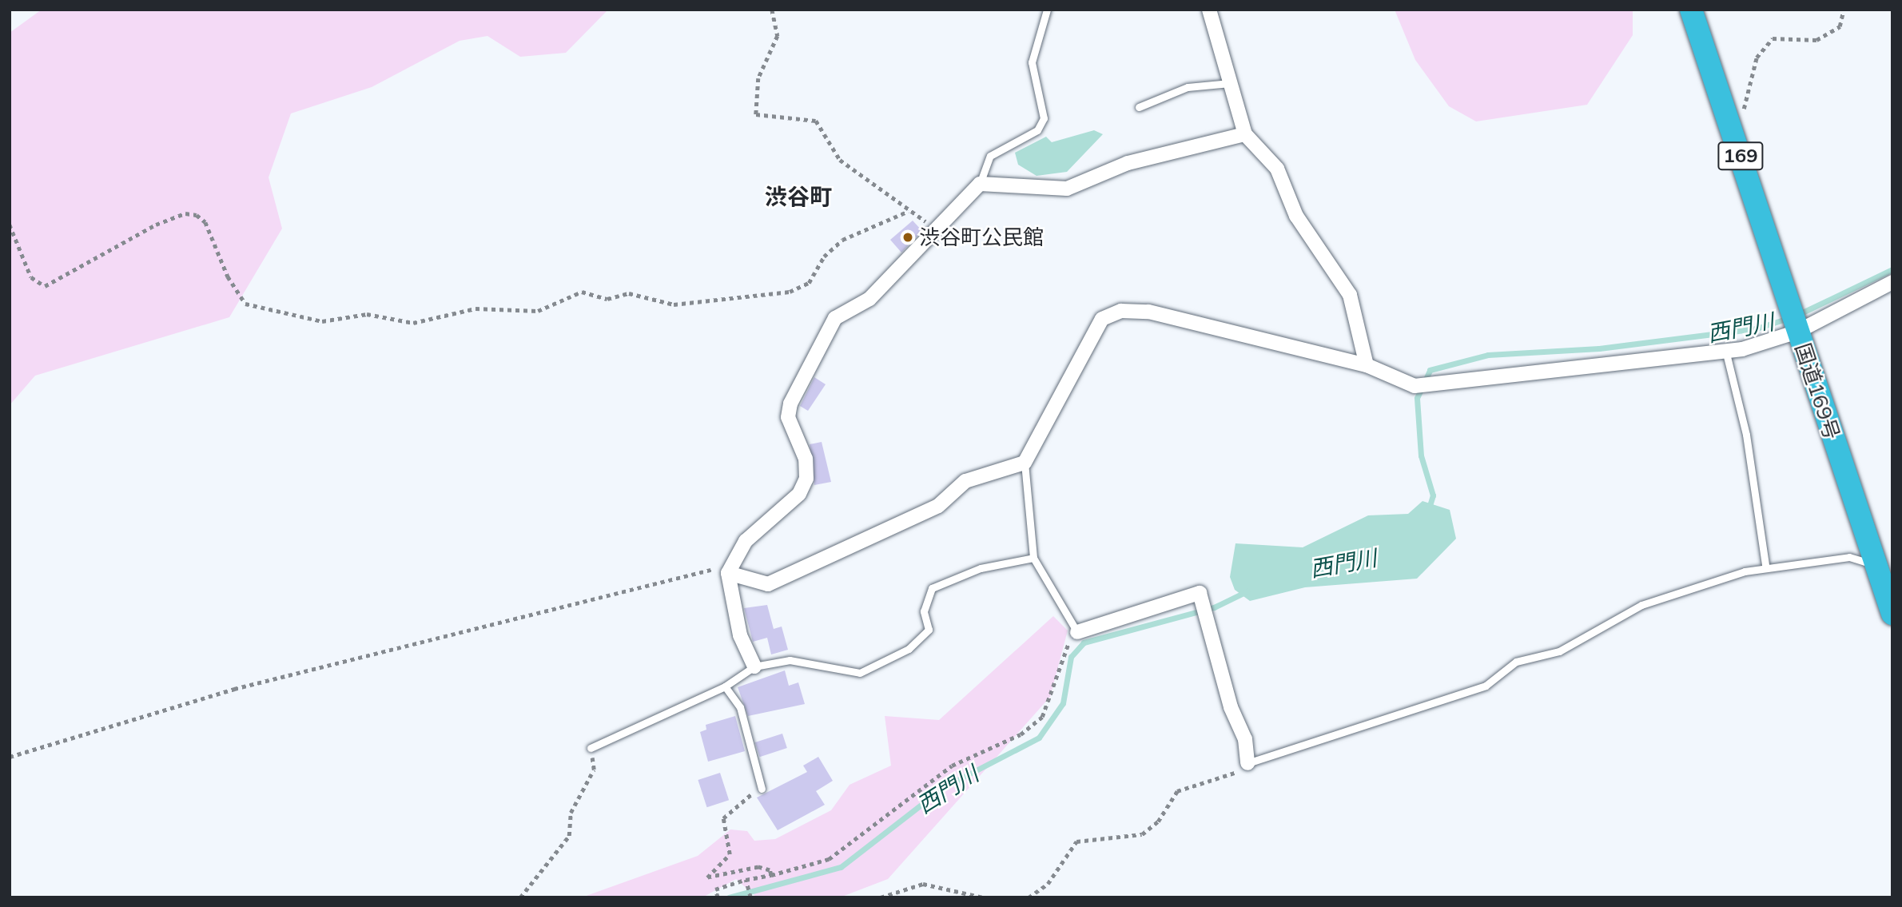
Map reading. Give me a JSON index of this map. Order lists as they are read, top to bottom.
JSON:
{
  "streets": {
    "highway": ["169", "国道169号"]
  },
  "districts": ["渋谷町"],
  "water": ["西門川"],
  "places": ["渋谷町公民館"]
}
